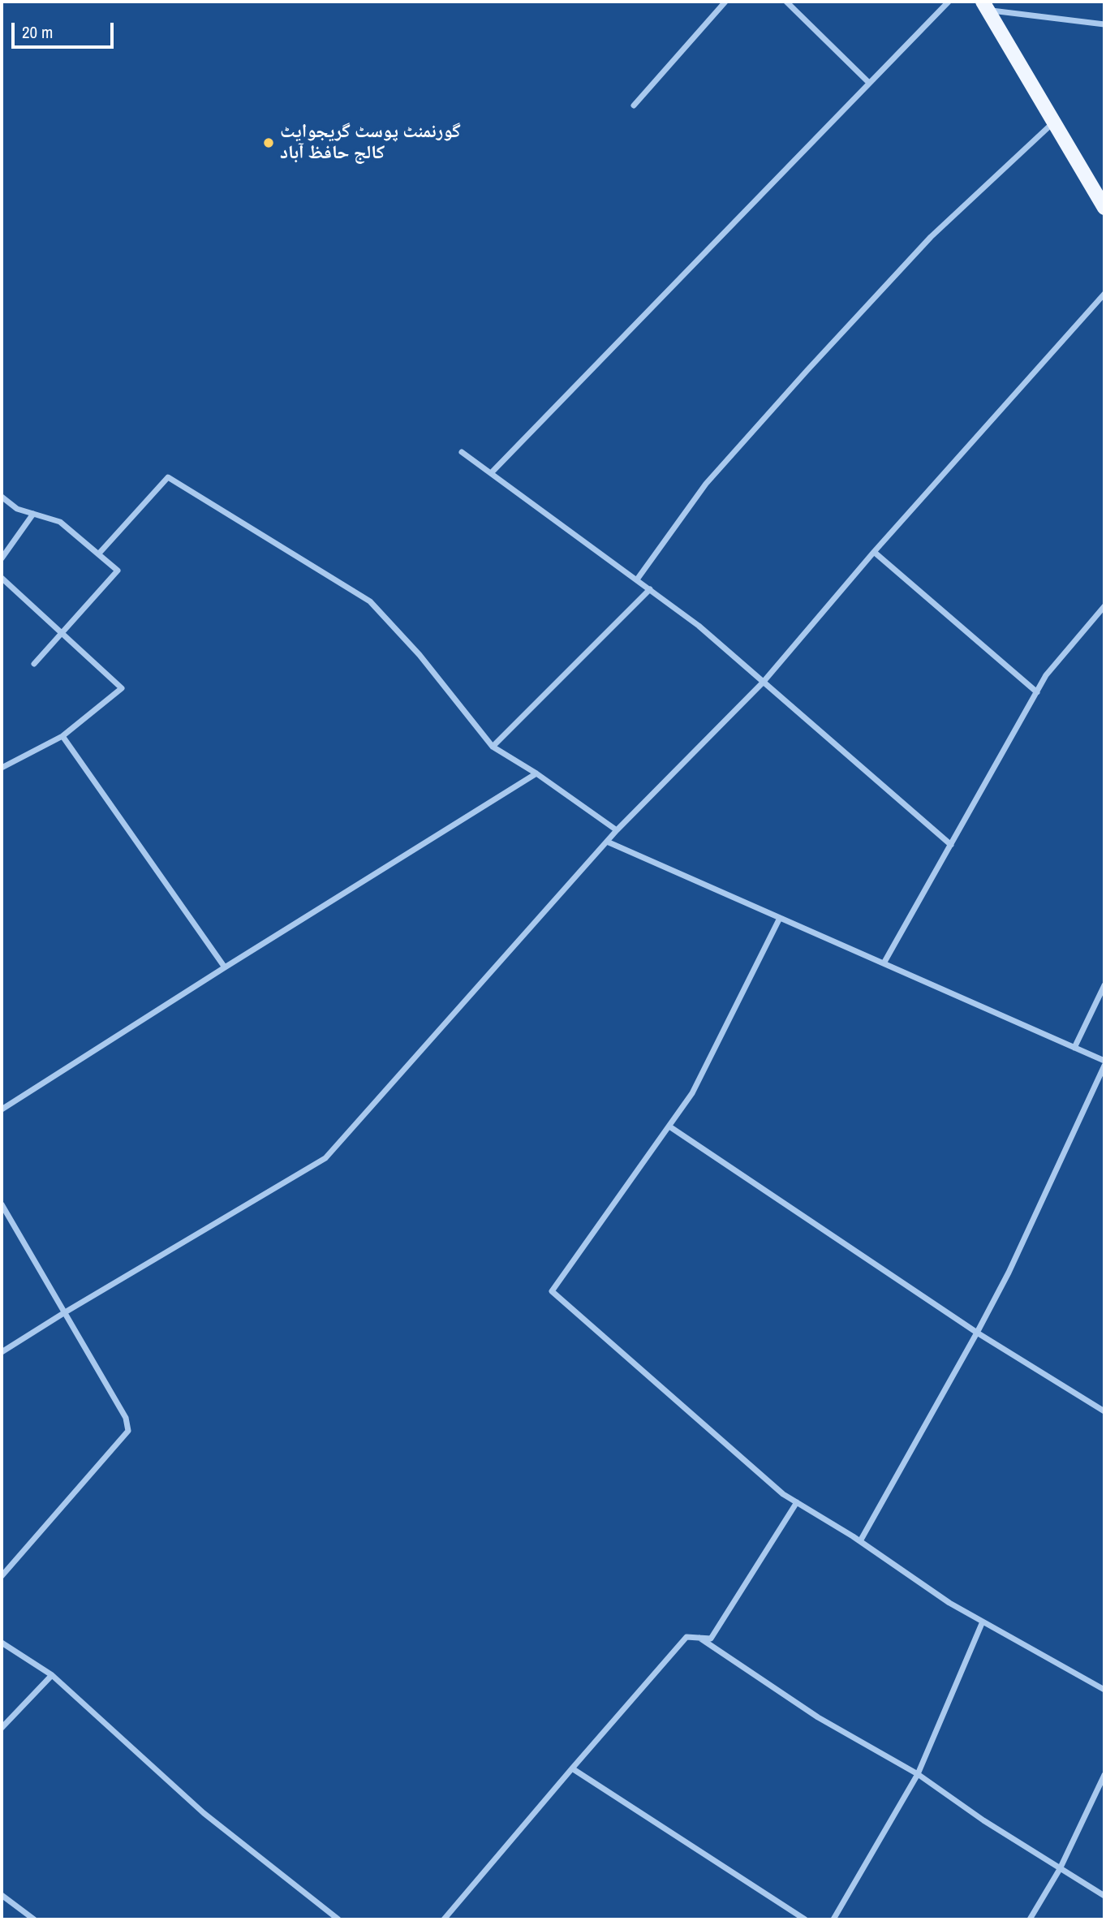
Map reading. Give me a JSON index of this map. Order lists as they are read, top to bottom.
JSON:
{
  "places": ["گورنمنٹ پوسٹ گریجوایٹ کالج حافظ آباد"],
  "scale_bar": "20 m"
}
